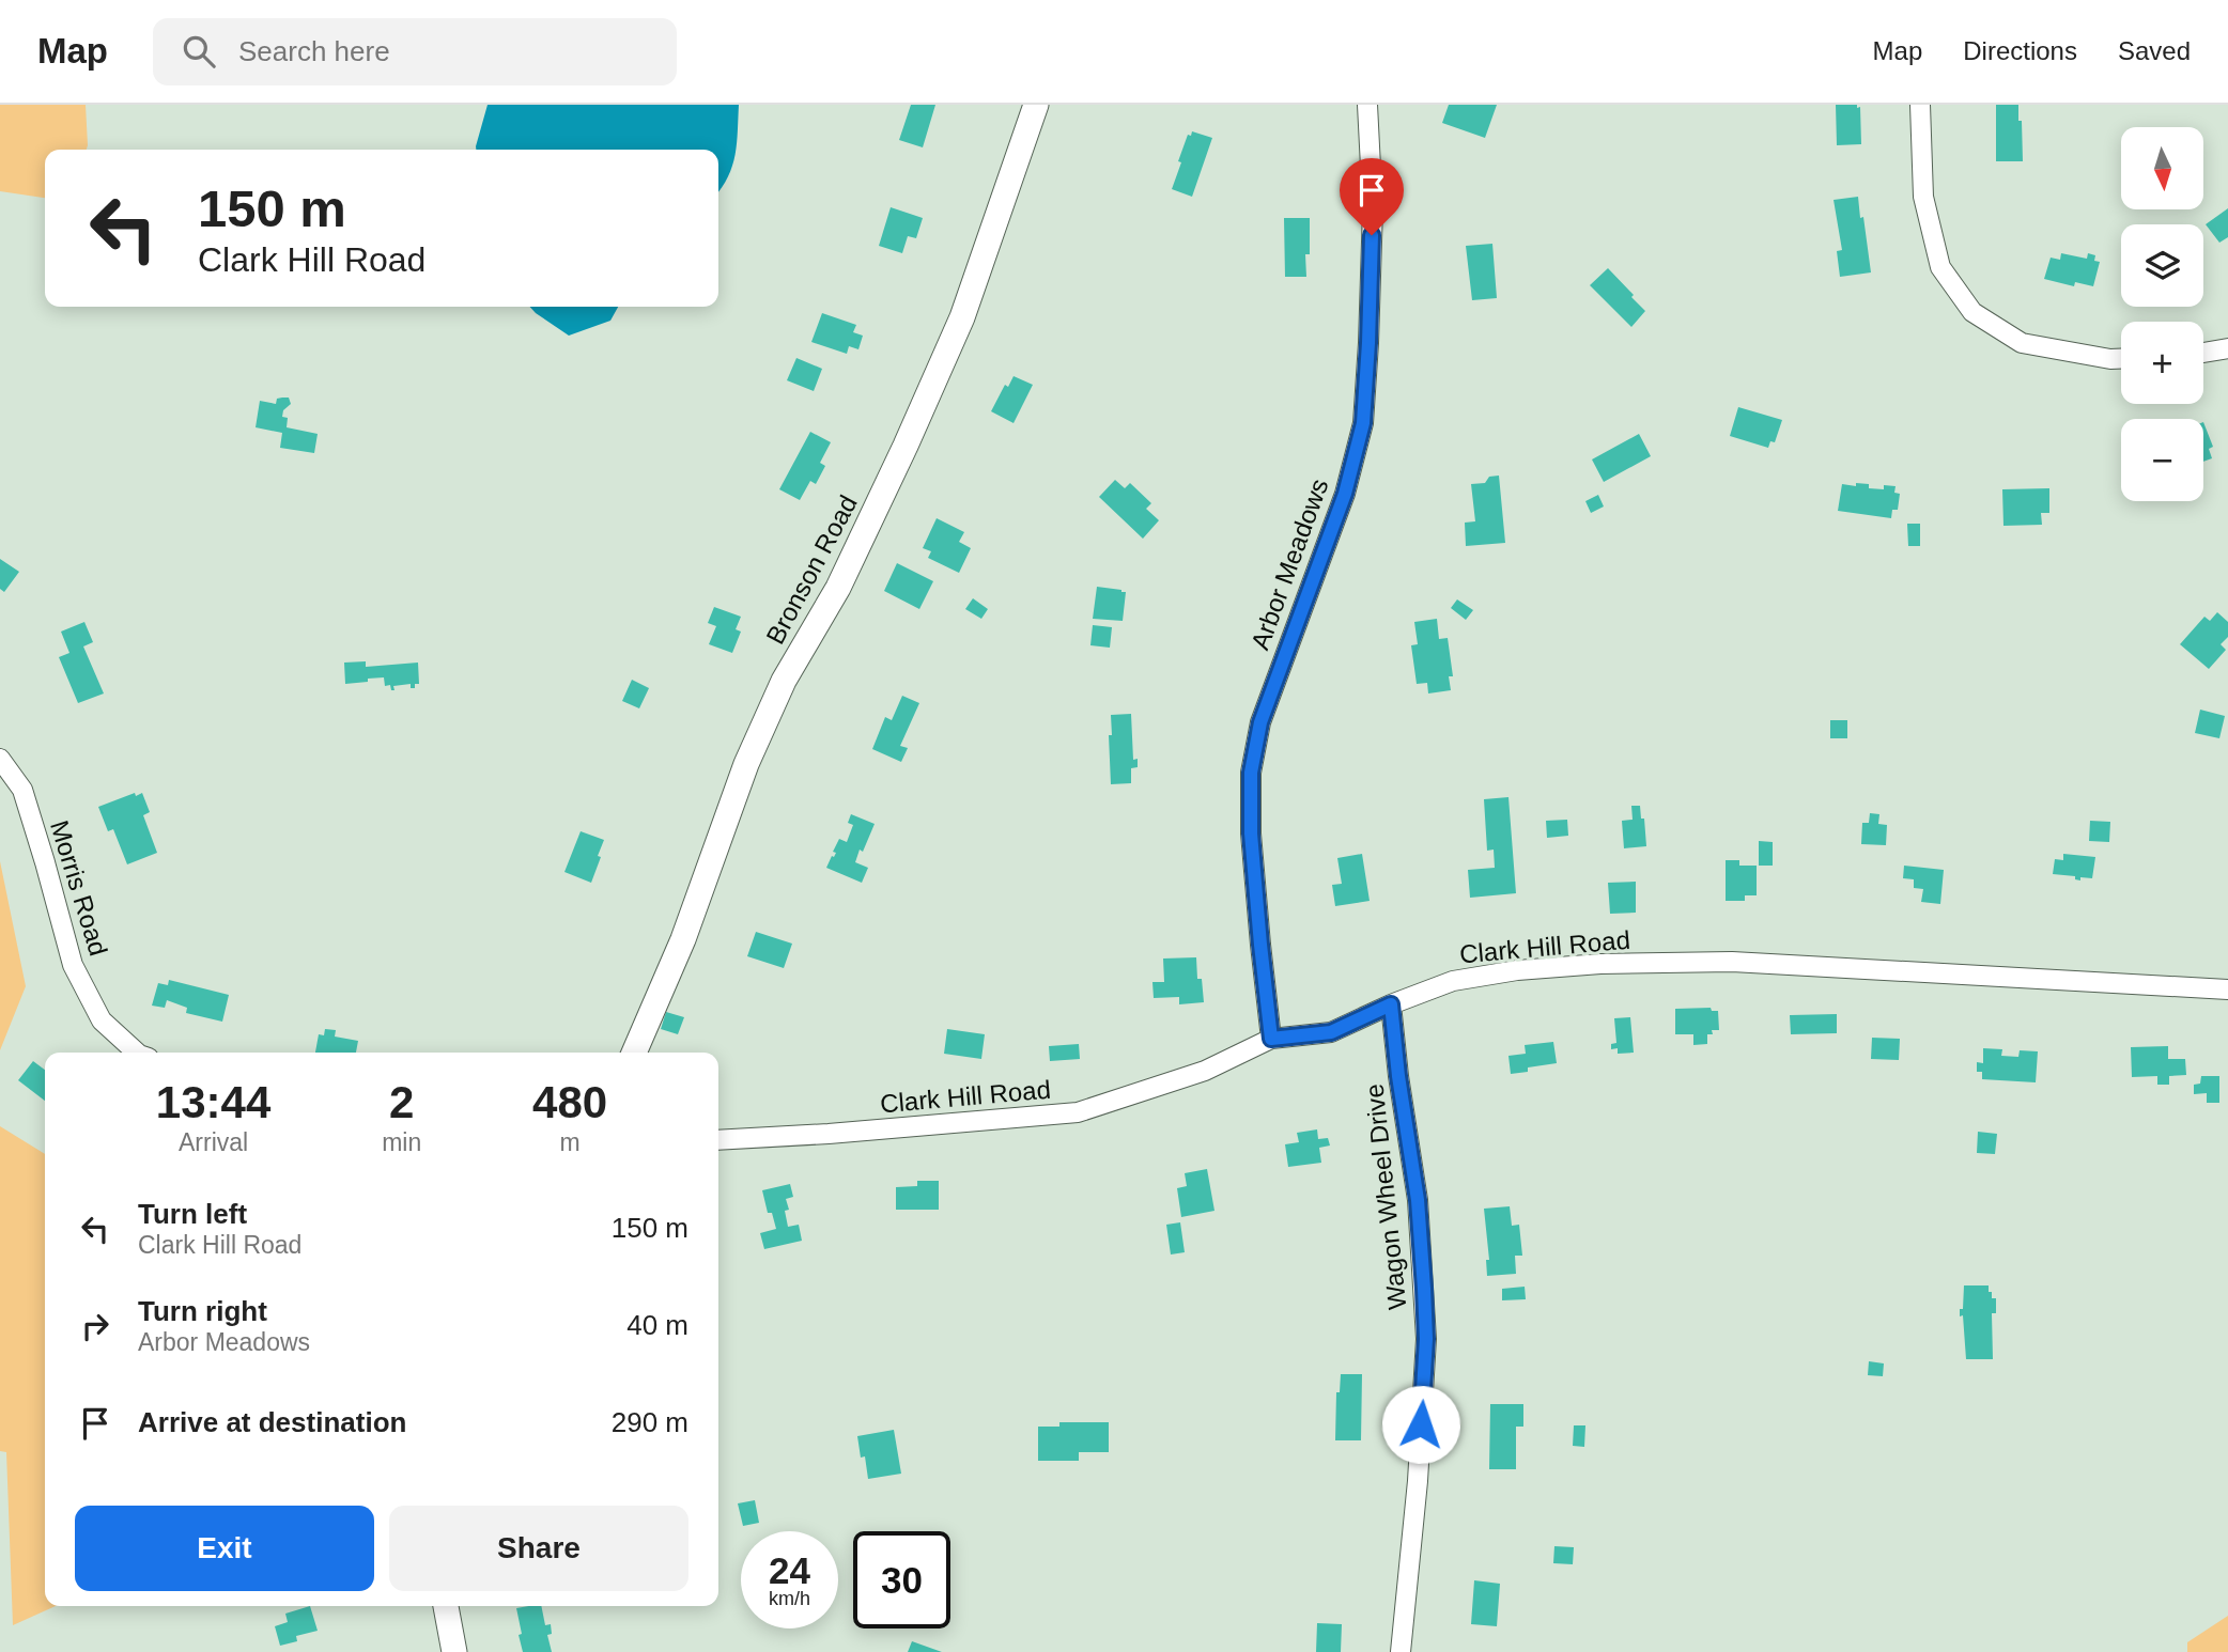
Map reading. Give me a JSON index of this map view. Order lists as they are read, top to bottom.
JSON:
{
  "streets": {
    "street": [
      "Arbor Meadows",
      "Bronson Road",
      "Morris Road",
      "Clark Hill Road",
      "Wagon Wheel Drive"
    ]
  },
  "crossings": [
    ["Arbor Meadows", "Clark Hill Road"],
    ["Clark Hill Road", "Wagon Wheel Drive"]
  ],
  "north": "bottom",
  "page": {
    "header": "Map",
    "search": "Search here",
    "nav": ["Map", "Directions", "Saved"],
    "map_buttons": ["+", "−"],
    "turn": ["150 m", "Clark Hill Road"],
    "eta": [
      "13:44",
      "Arrival",
      "2",
      "min",
      "480",
      "m"
    ],
    "list": [
      {
        "name": "Turn left",
        "note": "Clark Hill Road",
        "value": "150 m"
      },
      {
        "name": "Turn right",
        "note": "Arbor Meadows",
        "value": "40 m"
      },
      {
        "name": "Arrive at destination",
        "value": "290 m"
      }
    ],
    "buttons": ["Exit", "Share"],
    "speed": "24 km/h",
    "limit": "30"
  }
}
